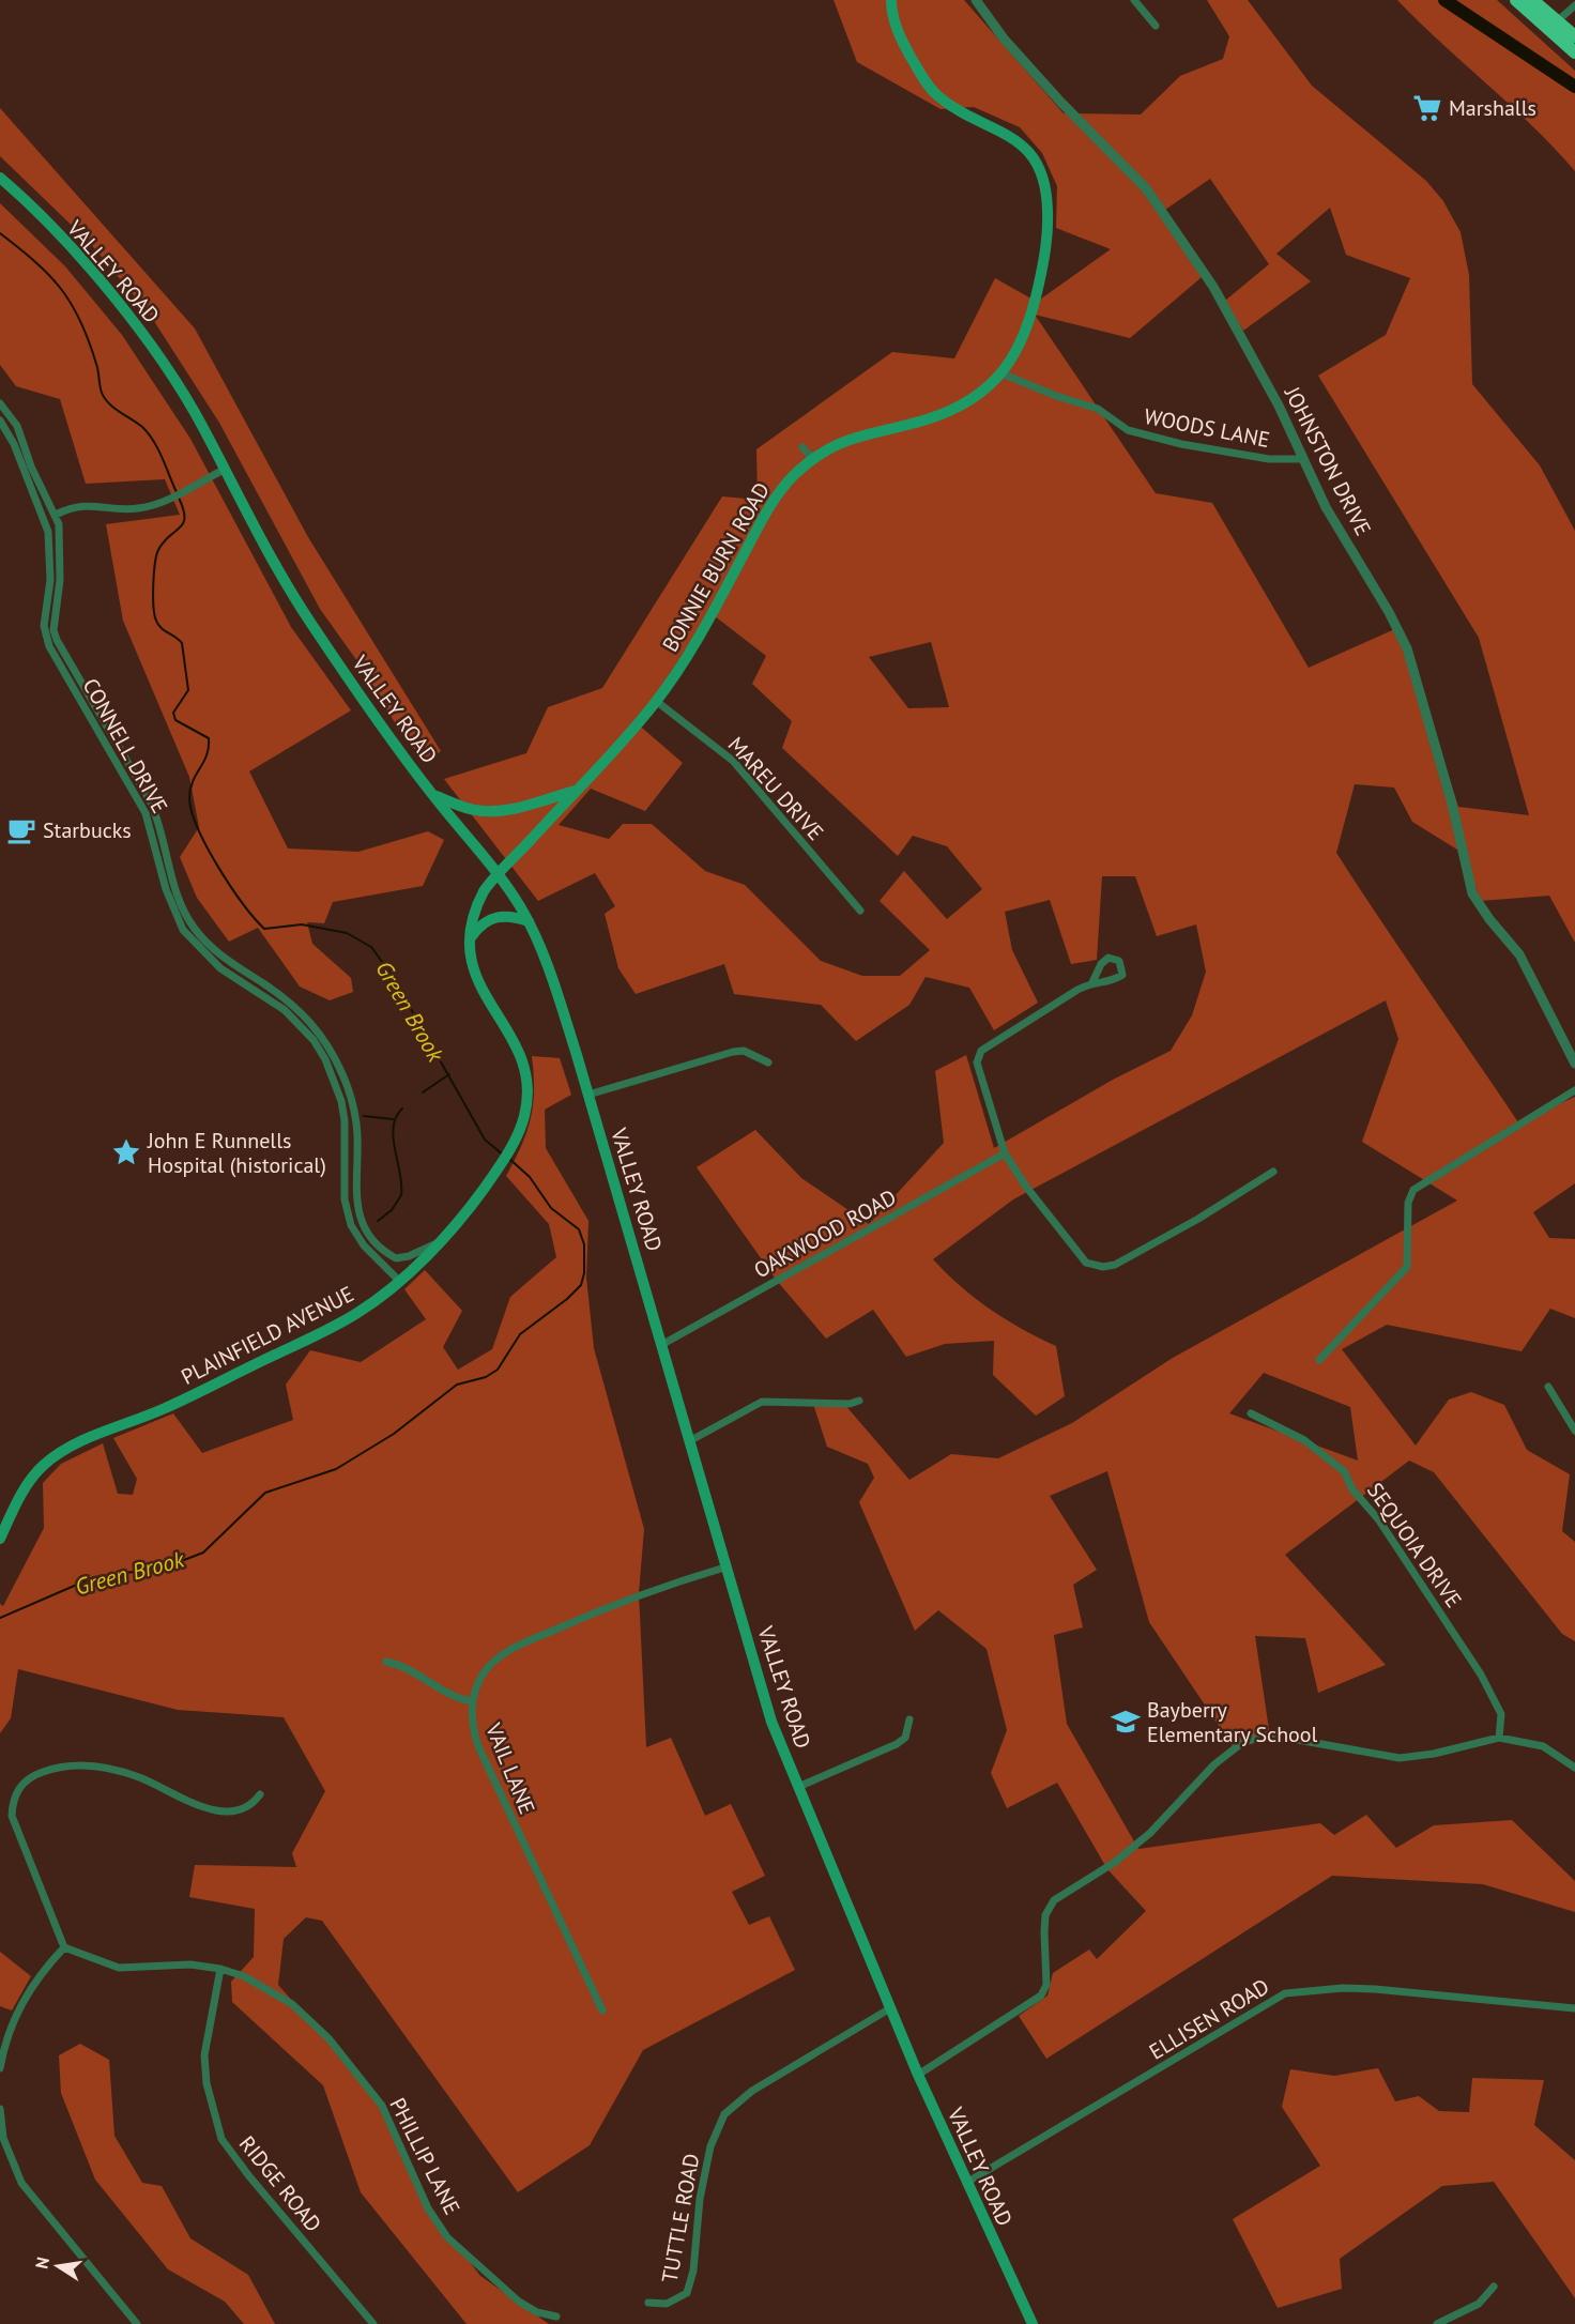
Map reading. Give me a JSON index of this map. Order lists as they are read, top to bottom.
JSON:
{
  "streets": {
    "main road": ["VALLEY ROAD", "BONNIE BURN ROAD", "PLAINFIELD AVENUE"],
    "street": [
      "WOODS LANE",
      "JOHNSTON DRIVE",
      "CONNELL DRIVE",
      "MAREU DRIVE",
      "OAKWOOD ROAD",
      "SEQUOIA DRIVE",
      "VAIL LANE",
      "ELLISEN ROAD",
      "PHILLIP LANE",
      "RIDGE ROAD",
      "TUTTLE ROAD"
    ]
  },
  "crossings": [
    ["VALLEY ROAD", "BONNIE BURN ROAD"],
    ["VALLEY ROAD", "OAKWOOD ROAD"],
    ["VALLEY ROAD", "PLAINFIELD AVENUE"],
    ["VALLEY ROAD", "VAIL LANE"],
    ["VALLEY ROAD", "ELLISEN ROAD"],
    ["VALLEY ROAD", "TUTTLE ROAD"],
    ["WOODS LANE", "JOHNSTON DRIVE"],
    ["WOODS LANE", "BONNIE BURN ROAD"],
    ["BONNIE BURN ROAD", "MAREU DRIVE"],
    ["BONNIE BURN ROAD", "PLAINFIELD AVENUE"],
    ["CONNELL DRIVE", "PLAINFIELD AVENUE"],
    ["PHILLIP LANE", "RIDGE ROAD"]
  ],
  "water": ["Green Brook"],
  "places": {
    "supermarket": ["Marshalls"],
    "cafe": ["Starbucks"],
    "place": ["John E Runnells Hospital (historical)"],
    "school or university": ["Bayberry Elementary School"]
  },
  "north": "left"
}
